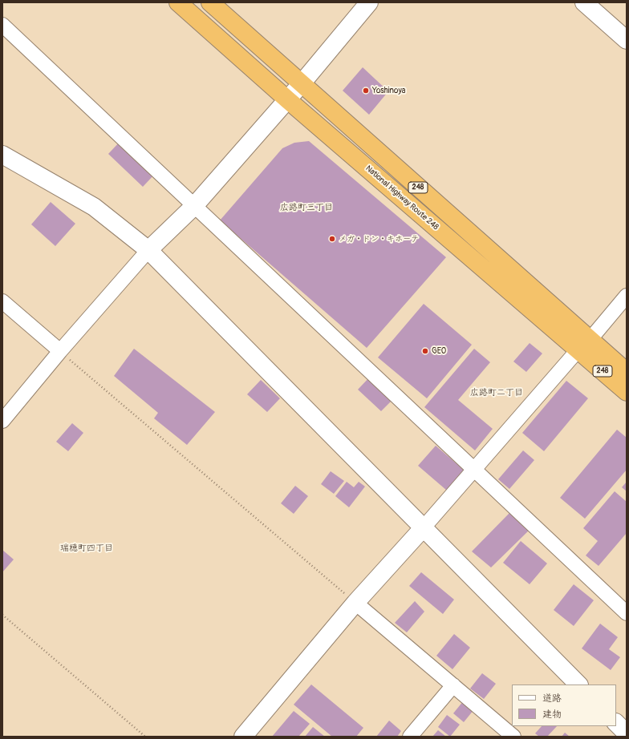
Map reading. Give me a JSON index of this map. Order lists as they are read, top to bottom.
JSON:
{
  "streets": {
    "highway": ["248", "National Highway Route 248"]
  },
  "districts": ["広路町三丁目", "広路町二丁目", "瑞穂町四丁目"],
  "places": ["Yoshinoya", "メガ・ドン・キホーテ", "GEO"],
  "legend": ["道路", "建物"]
}
